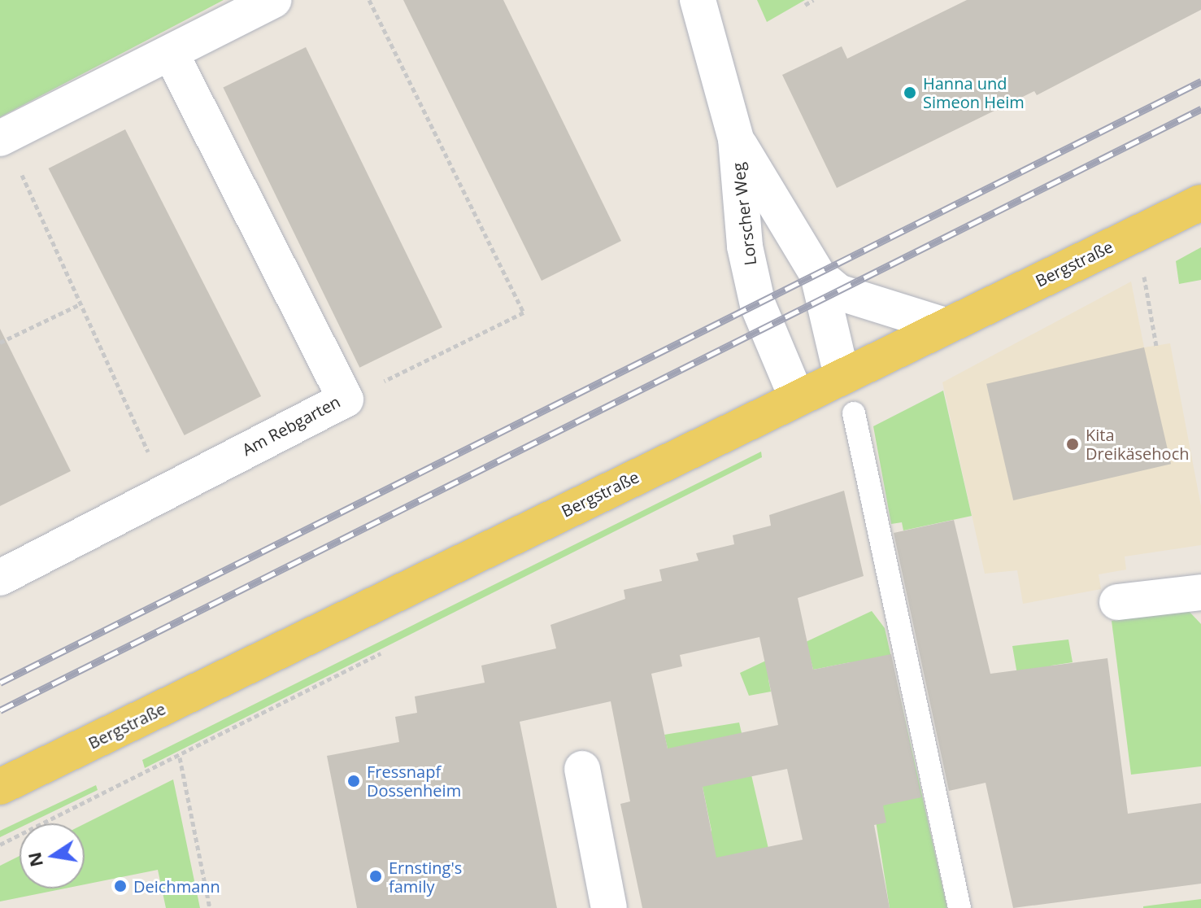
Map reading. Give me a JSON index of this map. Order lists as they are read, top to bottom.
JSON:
{
  "streets": {
    "main road": ["Bergstraße"],
    "street": ["Lorscher Weg", "Am Rebgarten"]
  },
  "crossings": [
    ["Lorscher Weg", "Bergstraße"]
  ],
  "places": [
    "Hanna und Simeon Heim",
    "Kita Dreikäsehoch",
    "Fressnapf Dossenheim",
    "Ernsting's family",
    "Deichmann"
  ],
  "north": "left"
}
